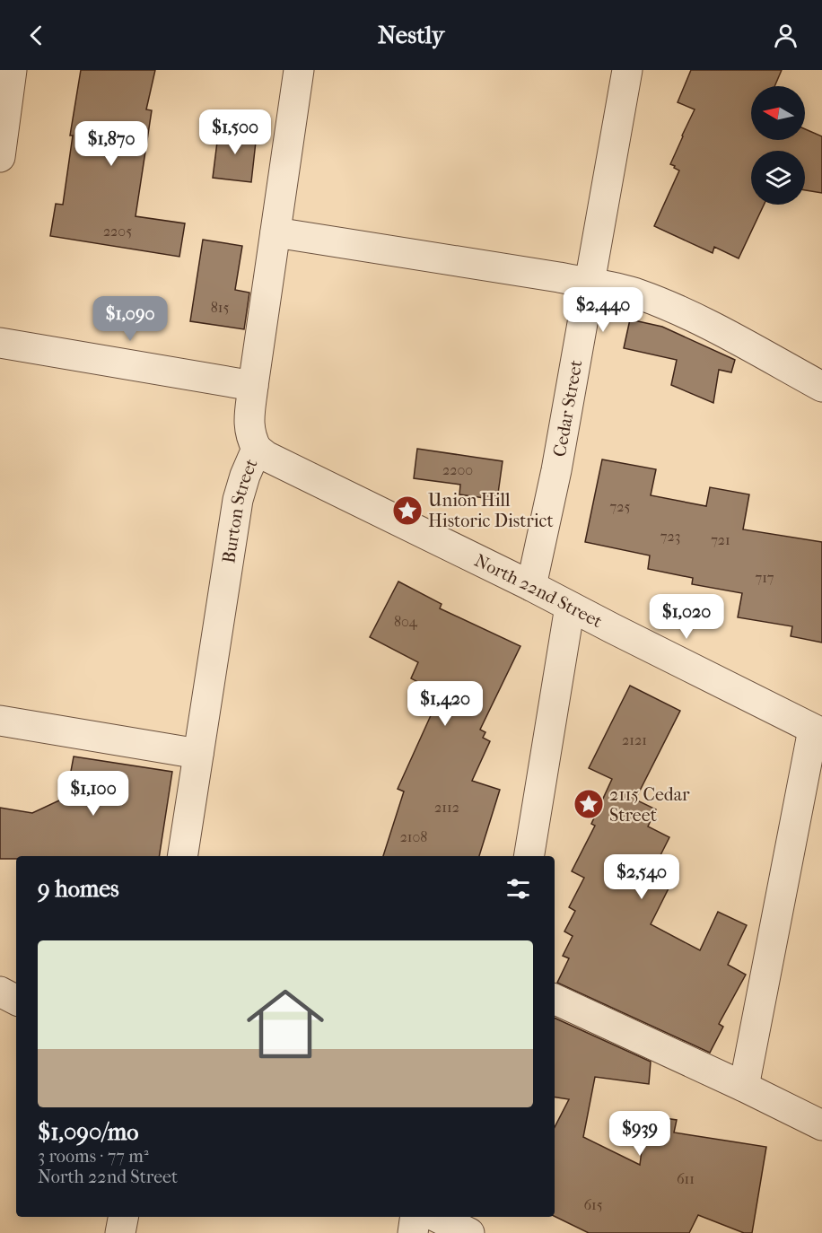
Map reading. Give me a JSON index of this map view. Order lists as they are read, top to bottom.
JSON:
{
  "streets": {
    "street": ["Cedar Street", "Burton Street", "North 22nd Street"]
  },
  "crossings": [
    ["Cedar Street", "North 22nd Street"],
    ["Burton Street", "North 22nd Street"]
  ],
  "places": {
    "place": ["Union Hill Historic District", "2115 Cedar Street"]
  },
  "house_numbers": [
    "2205",
    "815",
    "2200",
    "725",
    "723",
    "721",
    "717",
    "804",
    "2121",
    "2112",
    "2108",
    "611",
    "615"
  ],
  "north": "left",
  "page": {
    "header": "Nestly",
    "price": [
      "$1,500",
      "$1,870",
      "$2,440",
      "$1,090",
      "$1,020",
      "$1,420",
      "$1,100",
      "$2,540",
      "$939"
    ],
    "heading": "9 homes",
    "list": [
      {
        "name": "$1,090/mo",
        "note": "3 rooms · 77 m² · North 22nd Street"
      }
    ]
  }
}
